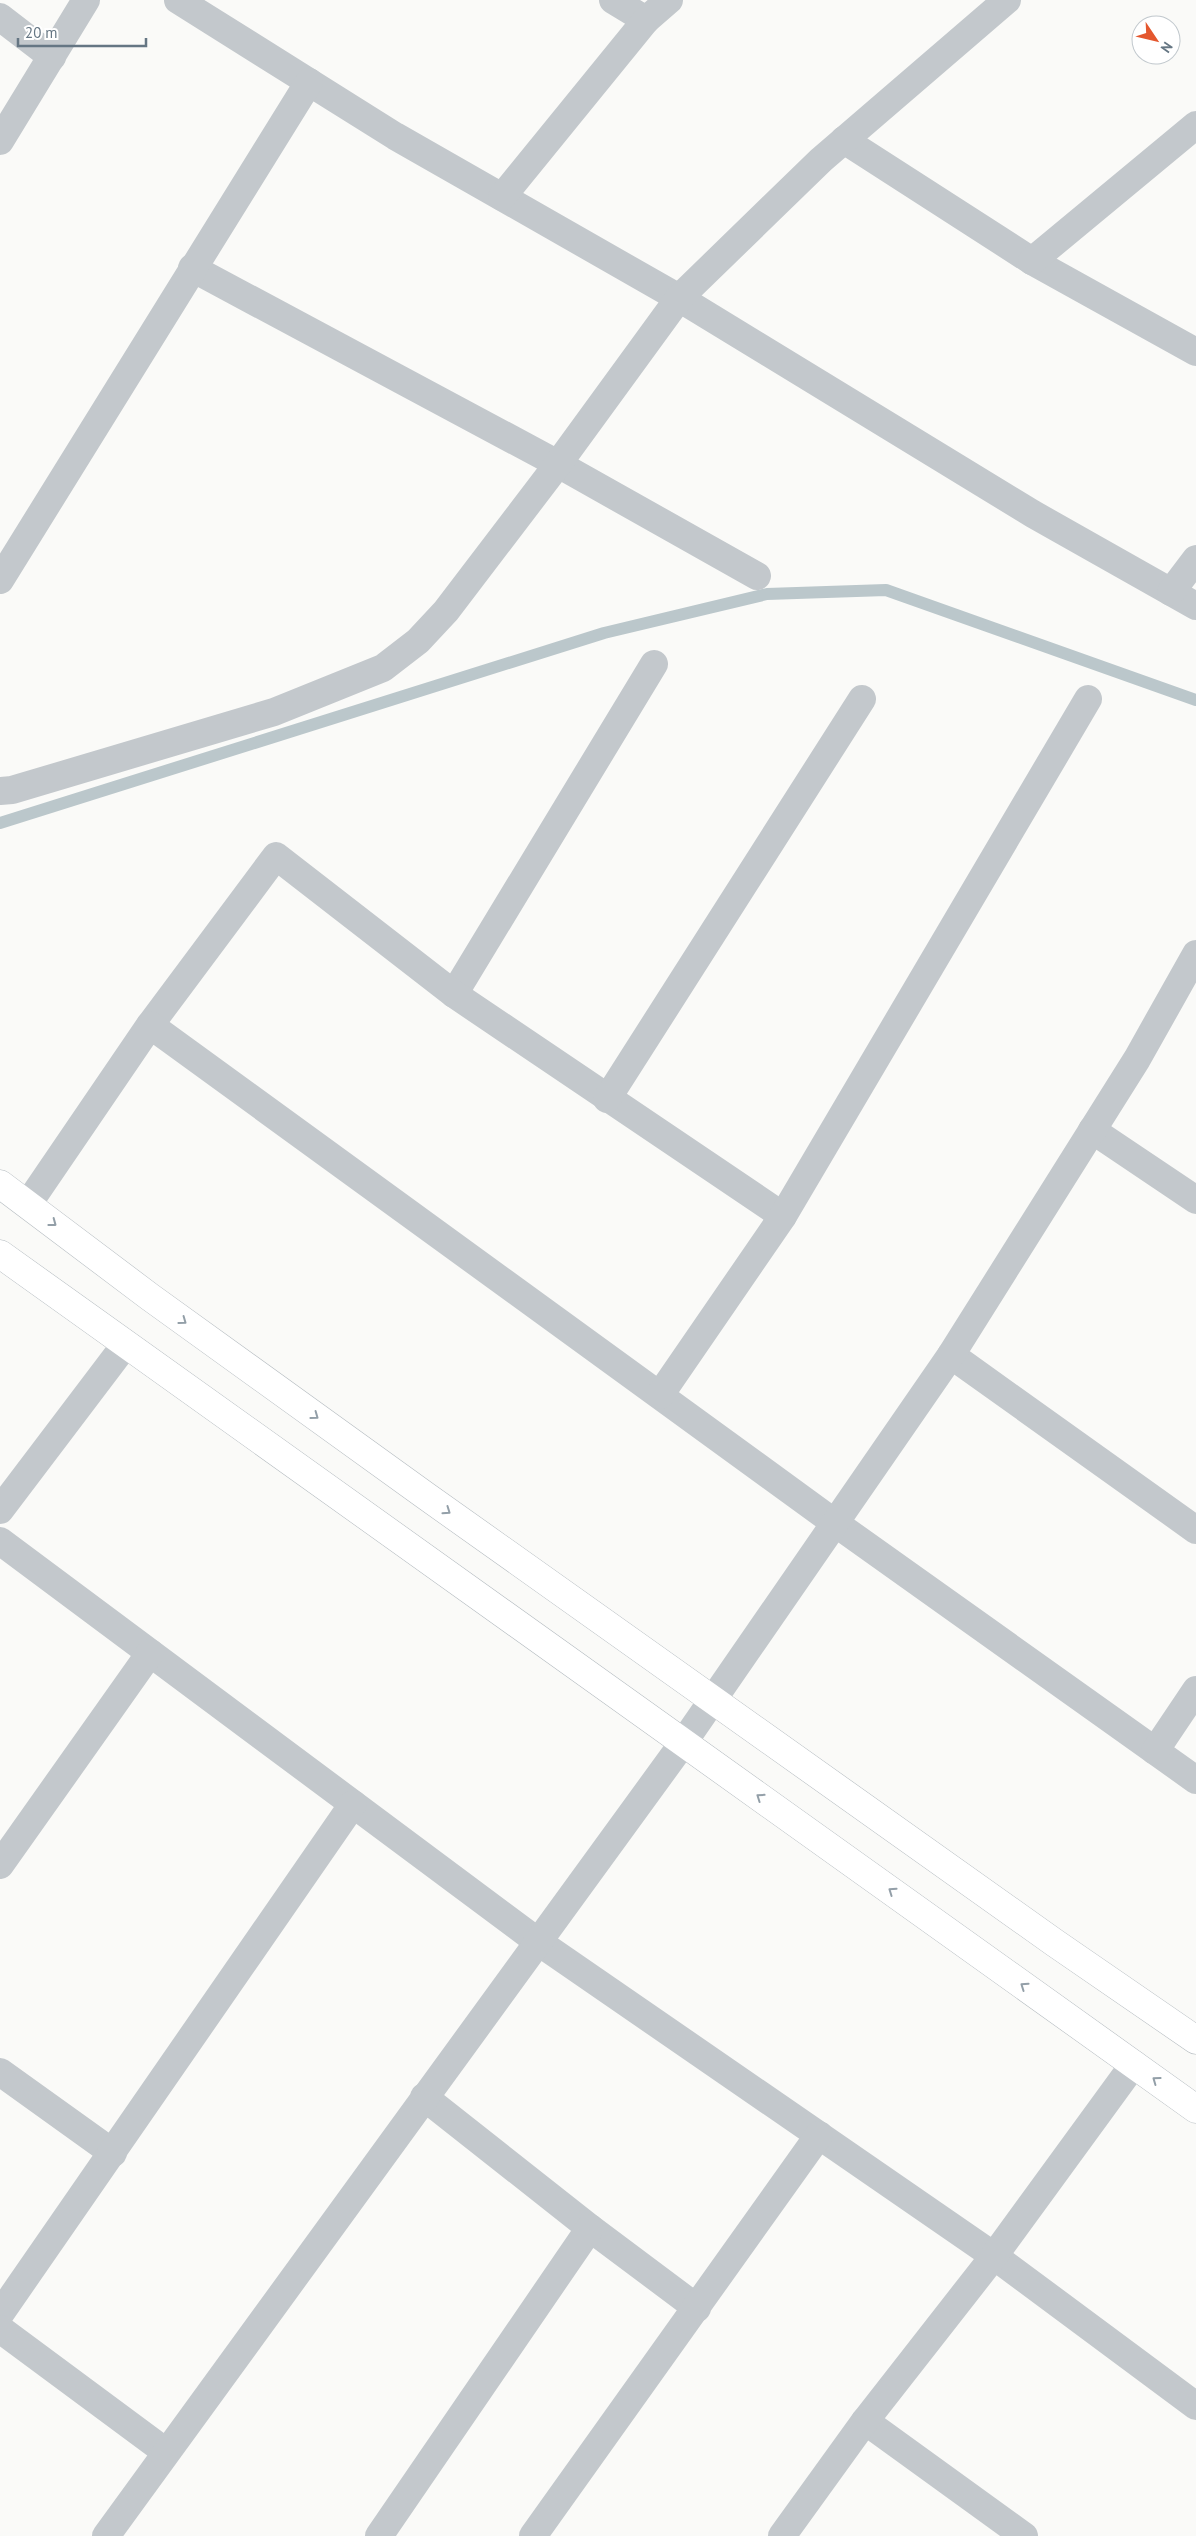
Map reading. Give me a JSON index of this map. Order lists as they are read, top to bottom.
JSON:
{
  "scale_bar": "20 m",
  "north": "bottom right"
}
